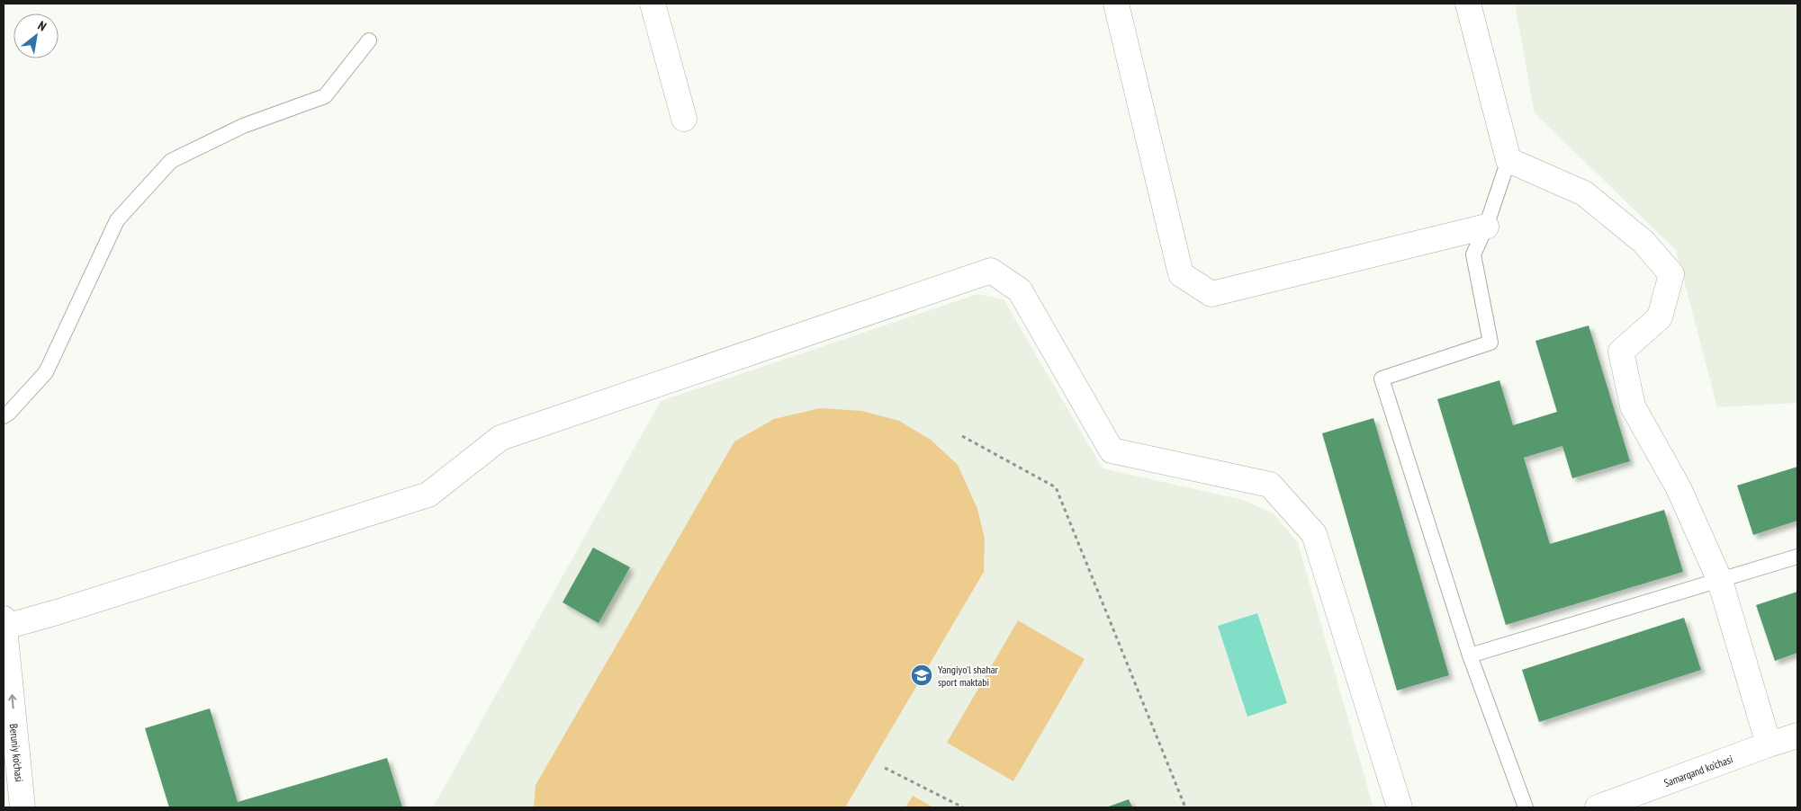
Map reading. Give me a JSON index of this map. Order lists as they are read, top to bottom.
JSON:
{
  "streets": {
    "street": ["Beruniy ko'chasi", "Samarqand ko'chasi"]
  },
  "one_way": ["Beruniy ko'chasi"],
  "places": {
    "school or university": ["Yangiyo'l shahar sport maktabi"]
  },
  "north": "top right"
}
